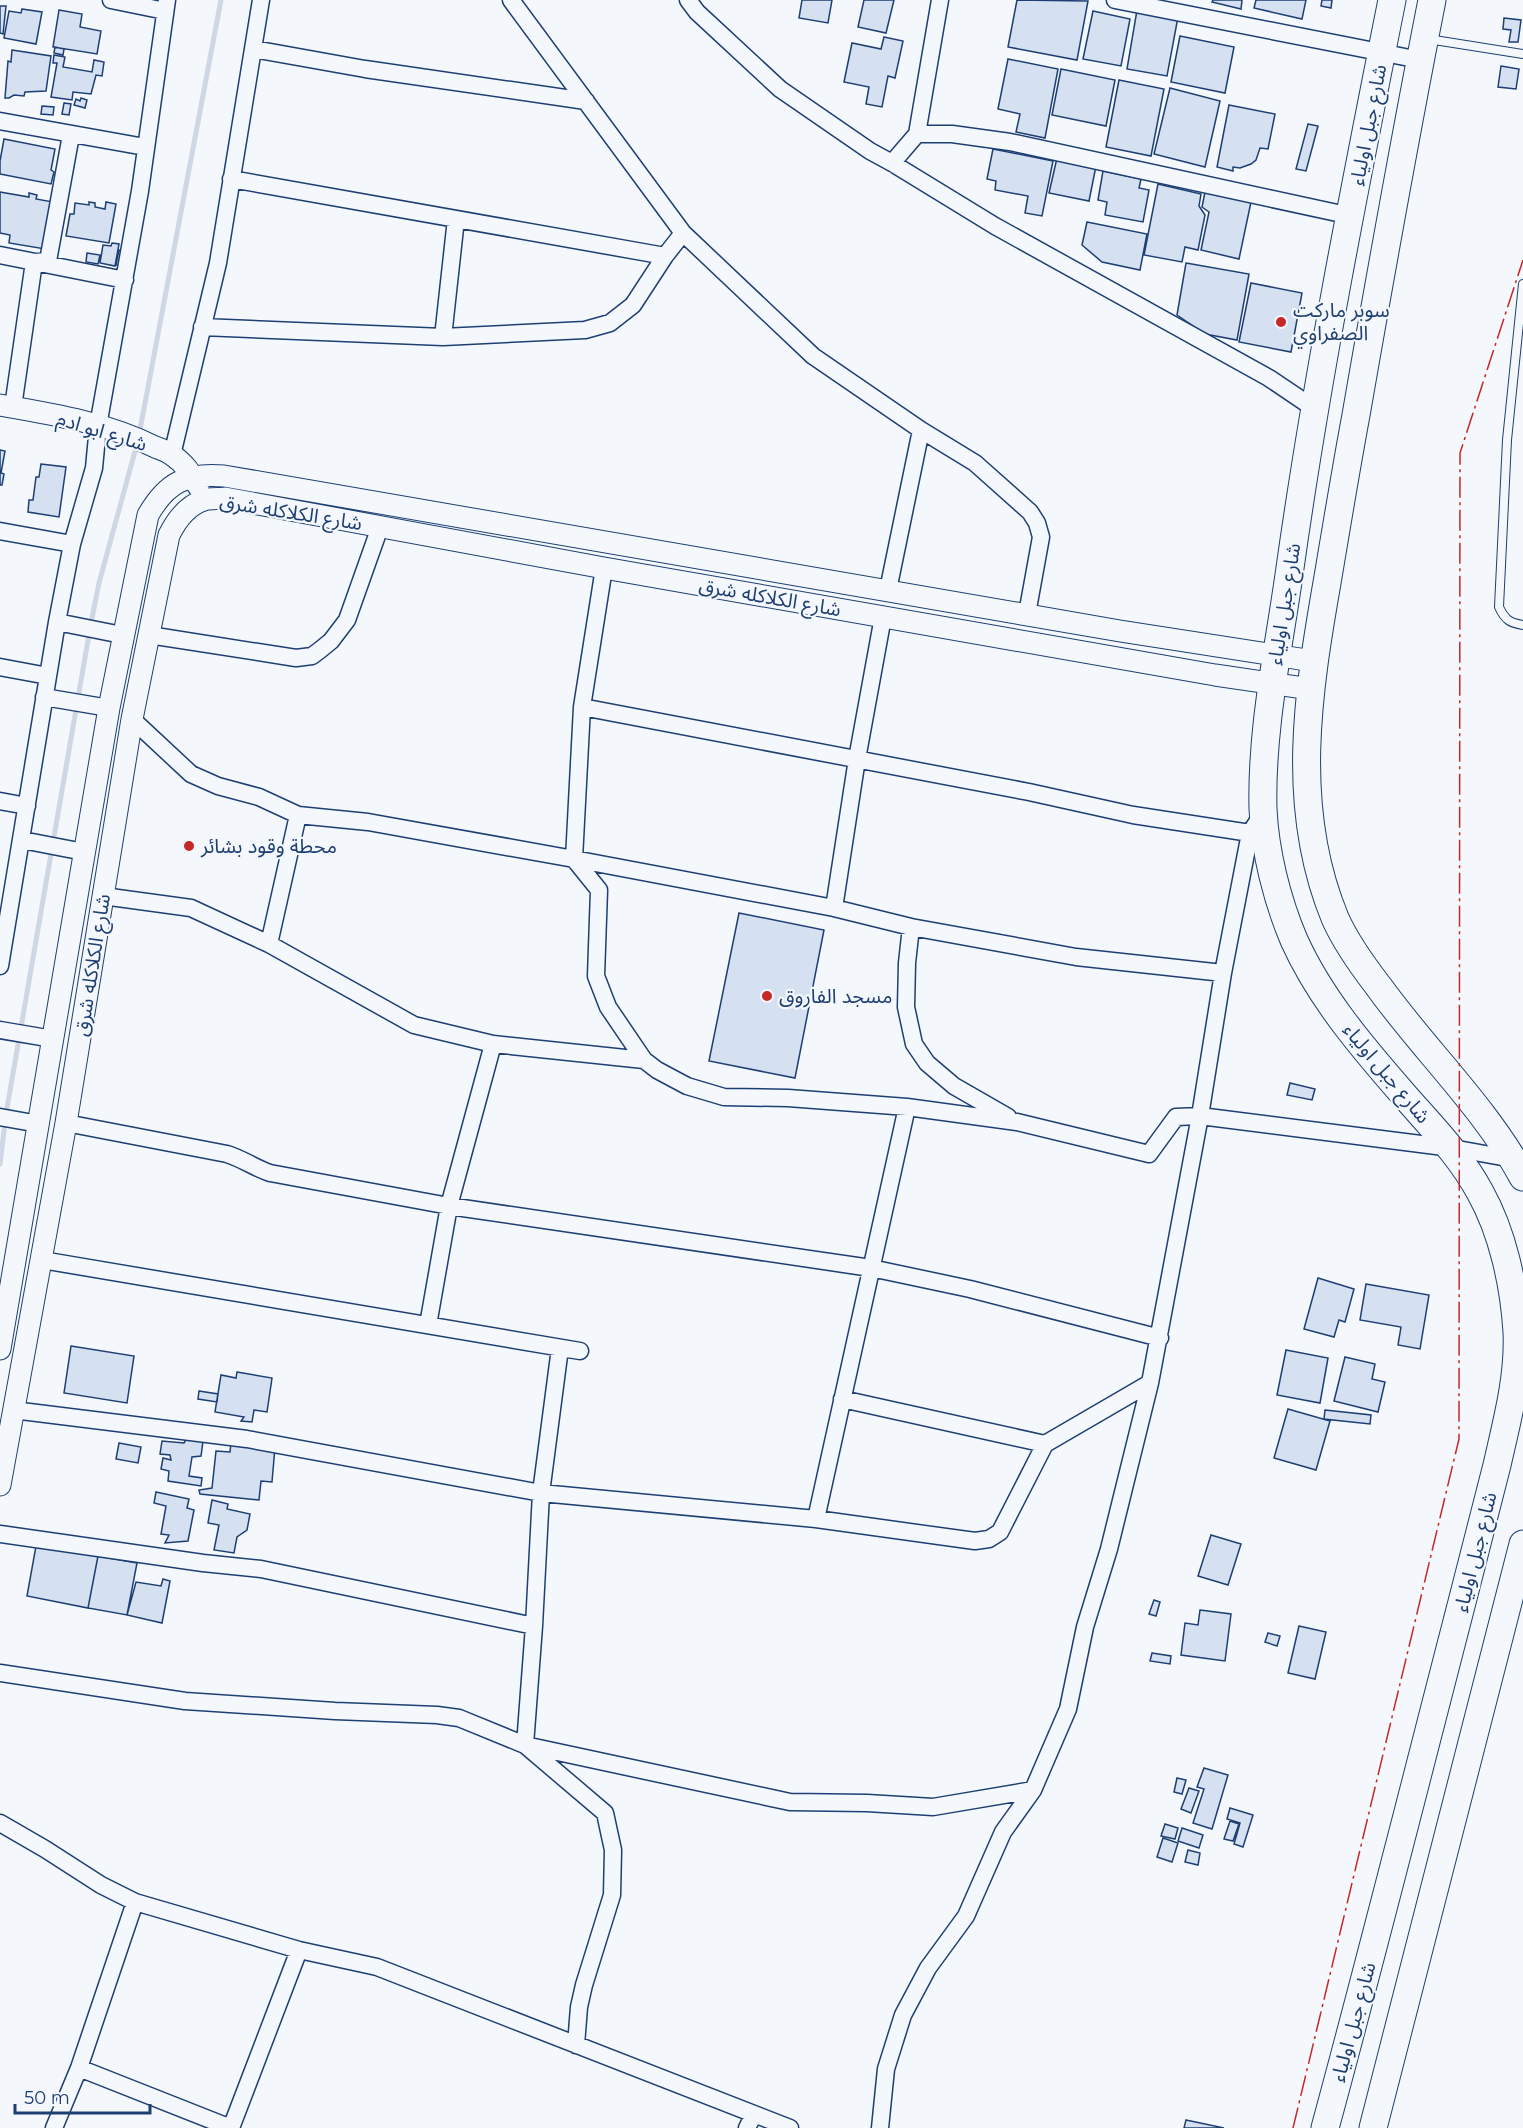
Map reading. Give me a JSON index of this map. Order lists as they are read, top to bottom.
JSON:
{
  "streets": {
    "highway": ["شارع جبل اولياء"],
    "street": ["شارع ابو ادم", "شارع الكلاكله شرق"]
  },
  "crossings": [
    ["شارع جبل اولياء", "شارع الكلاكله شرق"],
    ["شارع ابو ادم", "شارع الكلاكله شرق"]
  ],
  "places": ["سوبر ماركت الصفراوي", "محطة وقود بشائر", "مسجد الفاروق"],
  "scale_bar": "50 m"
}
